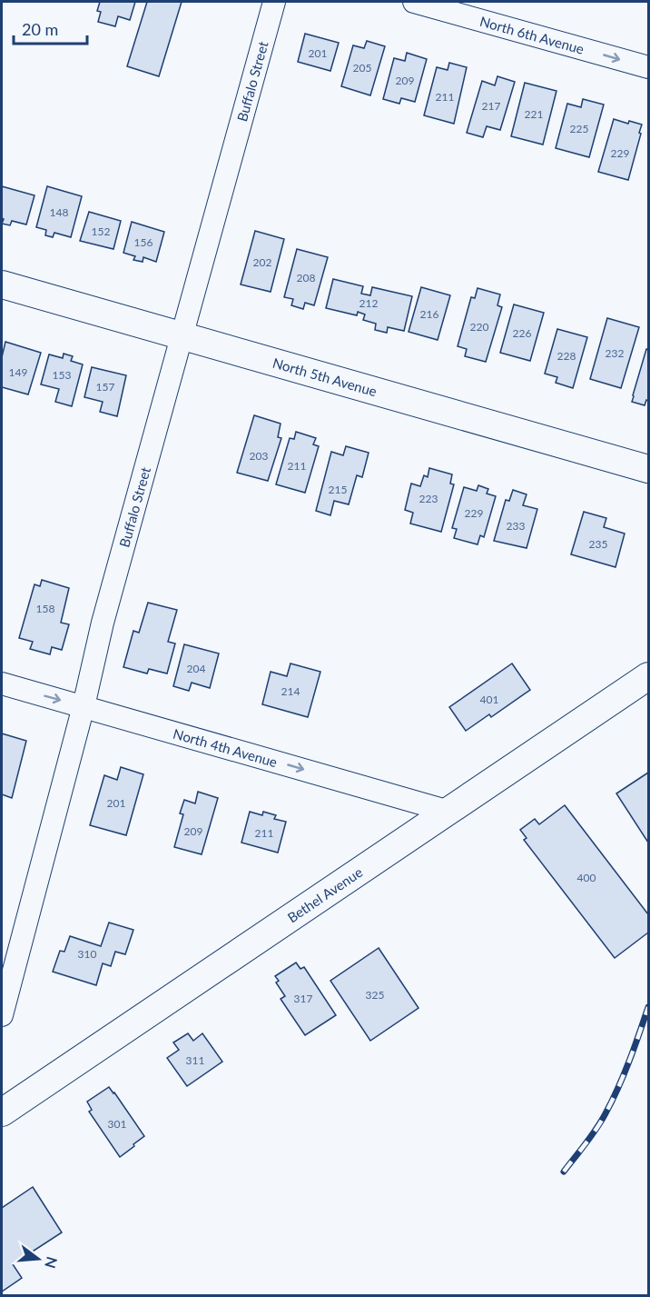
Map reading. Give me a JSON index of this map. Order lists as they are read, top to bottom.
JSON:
{
  "streets": {
    "street": [
      "North 6th Avenue",
      "Buffalo Street",
      "North 5th Avenue",
      "North 4th Avenue",
      "Bethel Avenue"
    ]
  },
  "crossings": [
    ["Buffalo Street", "North 5th Avenue"],
    ["Buffalo Street", "North 4th Avenue"],
    ["North 4th Avenue", "Bethel Avenue"]
  ],
  "one_way": ["North 6th Avenue", "North 4th Avenue"],
  "house_numbers": [
    "201",
    "205",
    "209",
    "211",
    "217",
    "221",
    "225",
    "229",
    "148",
    "152",
    "156",
    "202",
    "208",
    "212",
    "216",
    "220",
    "226",
    "232",
    "228",
    "149",
    "153",
    "157",
    "203",
    "211",
    "215",
    "223",
    "229",
    "233",
    "235",
    "158",
    "204",
    "214",
    "401",
    "201",
    "209",
    "211",
    "400",
    "310",
    "325",
    "317",
    "311",
    "301"
  ],
  "scale_bar": "20 m",
  "north": "right"
}
